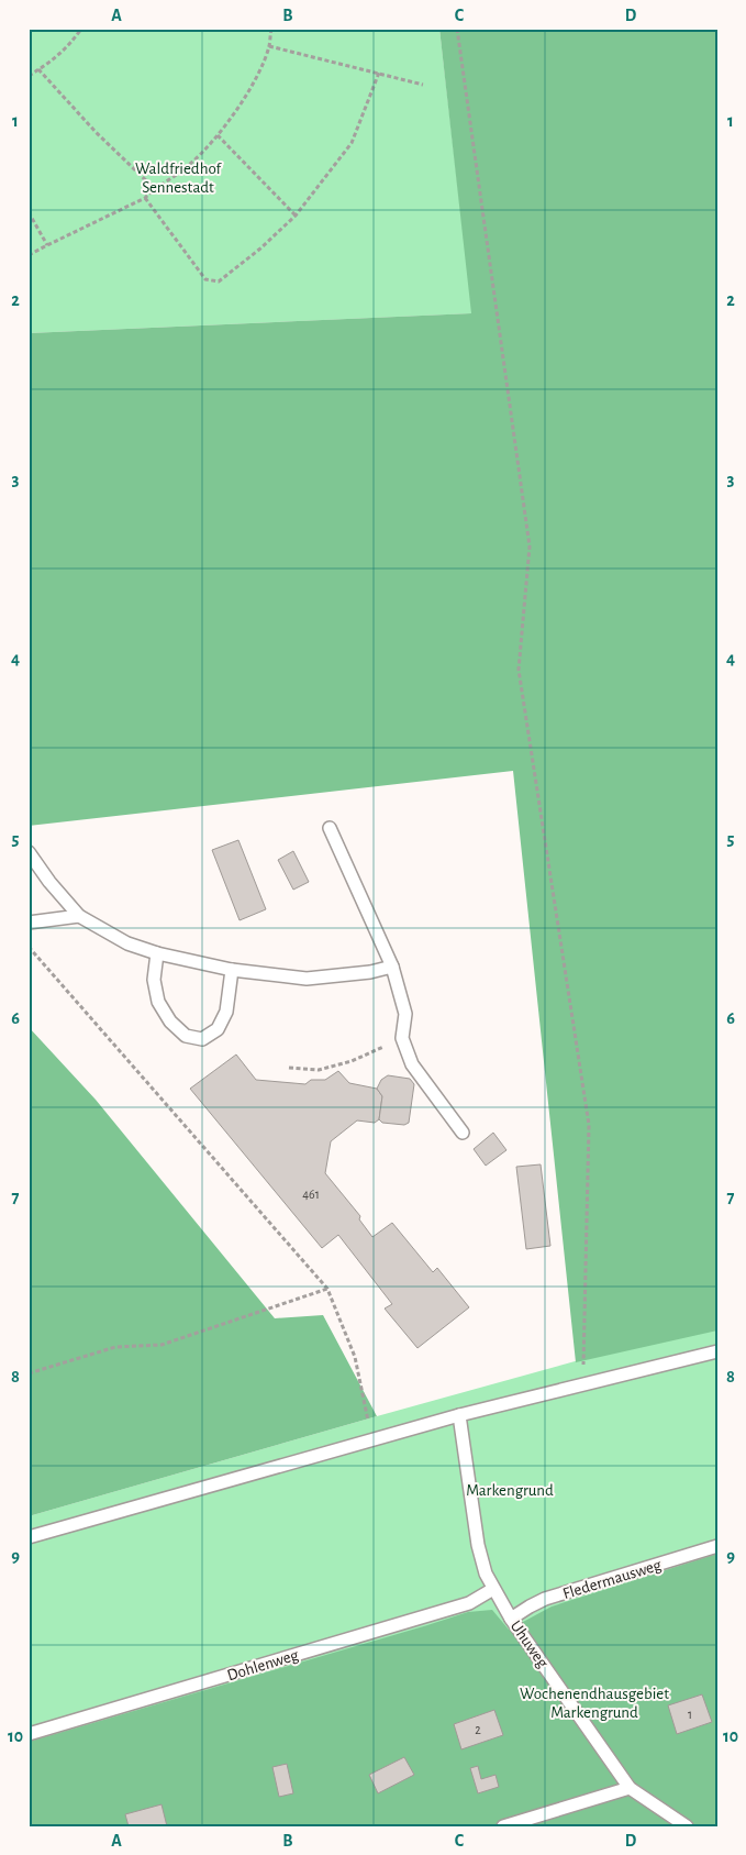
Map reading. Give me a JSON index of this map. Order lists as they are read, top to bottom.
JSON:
{
  "streets": {
    "lane": ["Fledermausweg", "Uhuweg", "Dohlenweg"]
  },
  "crossings": [
    ["Fledermausweg", "Uhuweg"],
    ["Uhuweg", "Dohlenweg"]
  ],
  "parks": ["Waldfriedhof Sennestadt", "Markengrund", "Wochenendhausgebiet Markengrund"],
  "house_numbers": ["461", "1", "2"],
  "grid": {
    "columns": [
      "A",
      "B",
      "C",
      "D"
    ],
    "rows": [
      "1",
      "2",
      "3",
      "4",
      "5",
      "6",
      "7",
      "8",
      "9",
      "10"
    ]
  }
}
